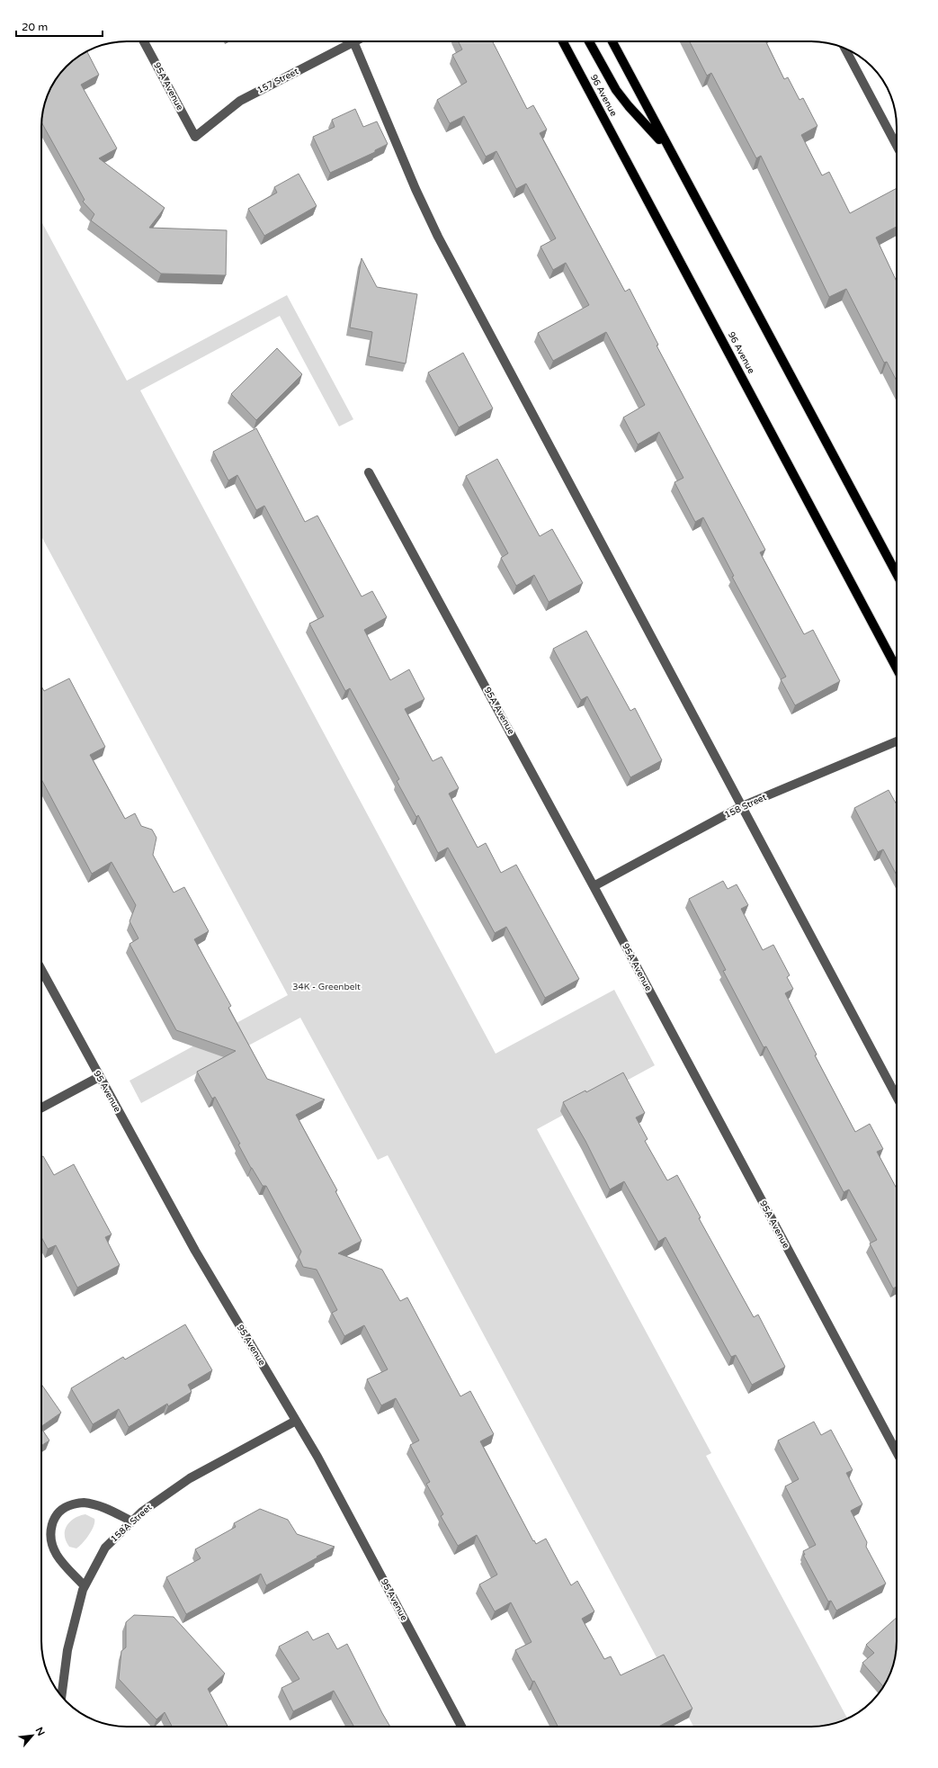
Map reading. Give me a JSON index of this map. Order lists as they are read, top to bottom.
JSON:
{
  "streets": {
    "main road": ["96 Avenue"],
    "street": [
      "157 Street",
      "95A Avenue",
      "158 Street",
      "95 Avenue",
      "158A Street"
    ]
  },
  "crossings": [
    ["157 Street", "95A Avenue"],
    ["95A Avenue", "158 Street"],
    ["95 Avenue", "158A Street"]
  ],
  "parks": ["34K - Greenbelt"],
  "scale_bar": "20 m",
  "north": "top right"
}
